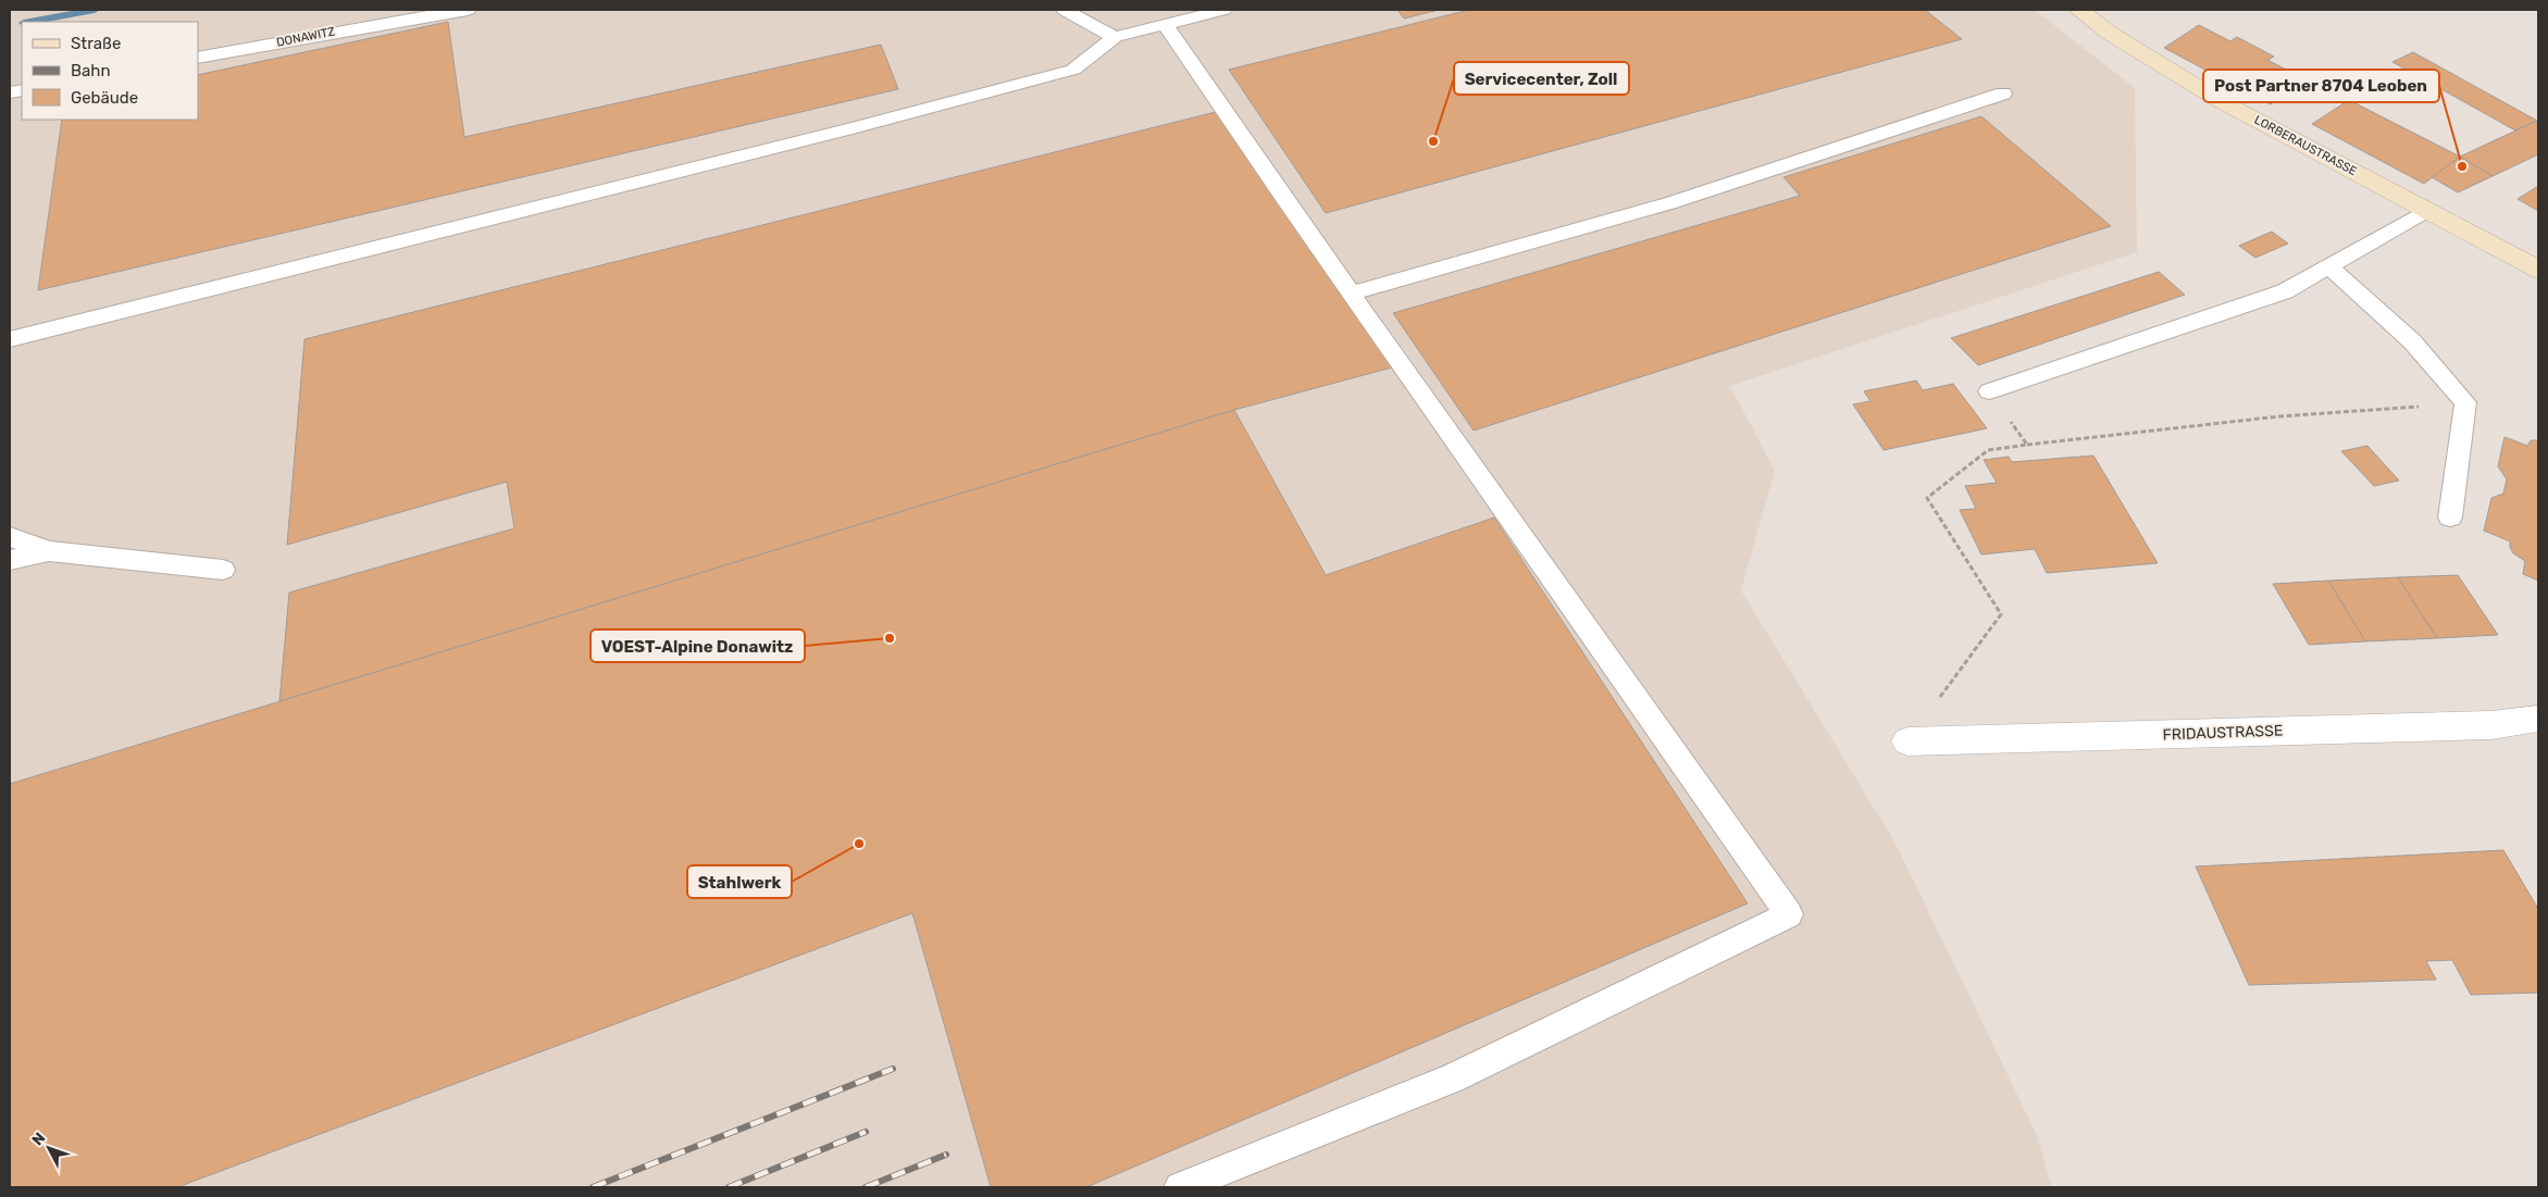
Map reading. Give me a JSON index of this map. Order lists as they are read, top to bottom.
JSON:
{
  "streets": {
    "street": ["LORBERAUSTRASSE", "FRIDAUSTRASSE"],
    "lane": ["DONAWITZ"]
  },
  "places": [
    "Servicecenter, Zoll",
    "Post Partner 8704 Leoben",
    "VOEST-Alpine Donawitz",
    "Stahlwerk"
  ],
  "legend": ["Straße", "Bahn", "Gebäude"],
  "north": "top left"
}
